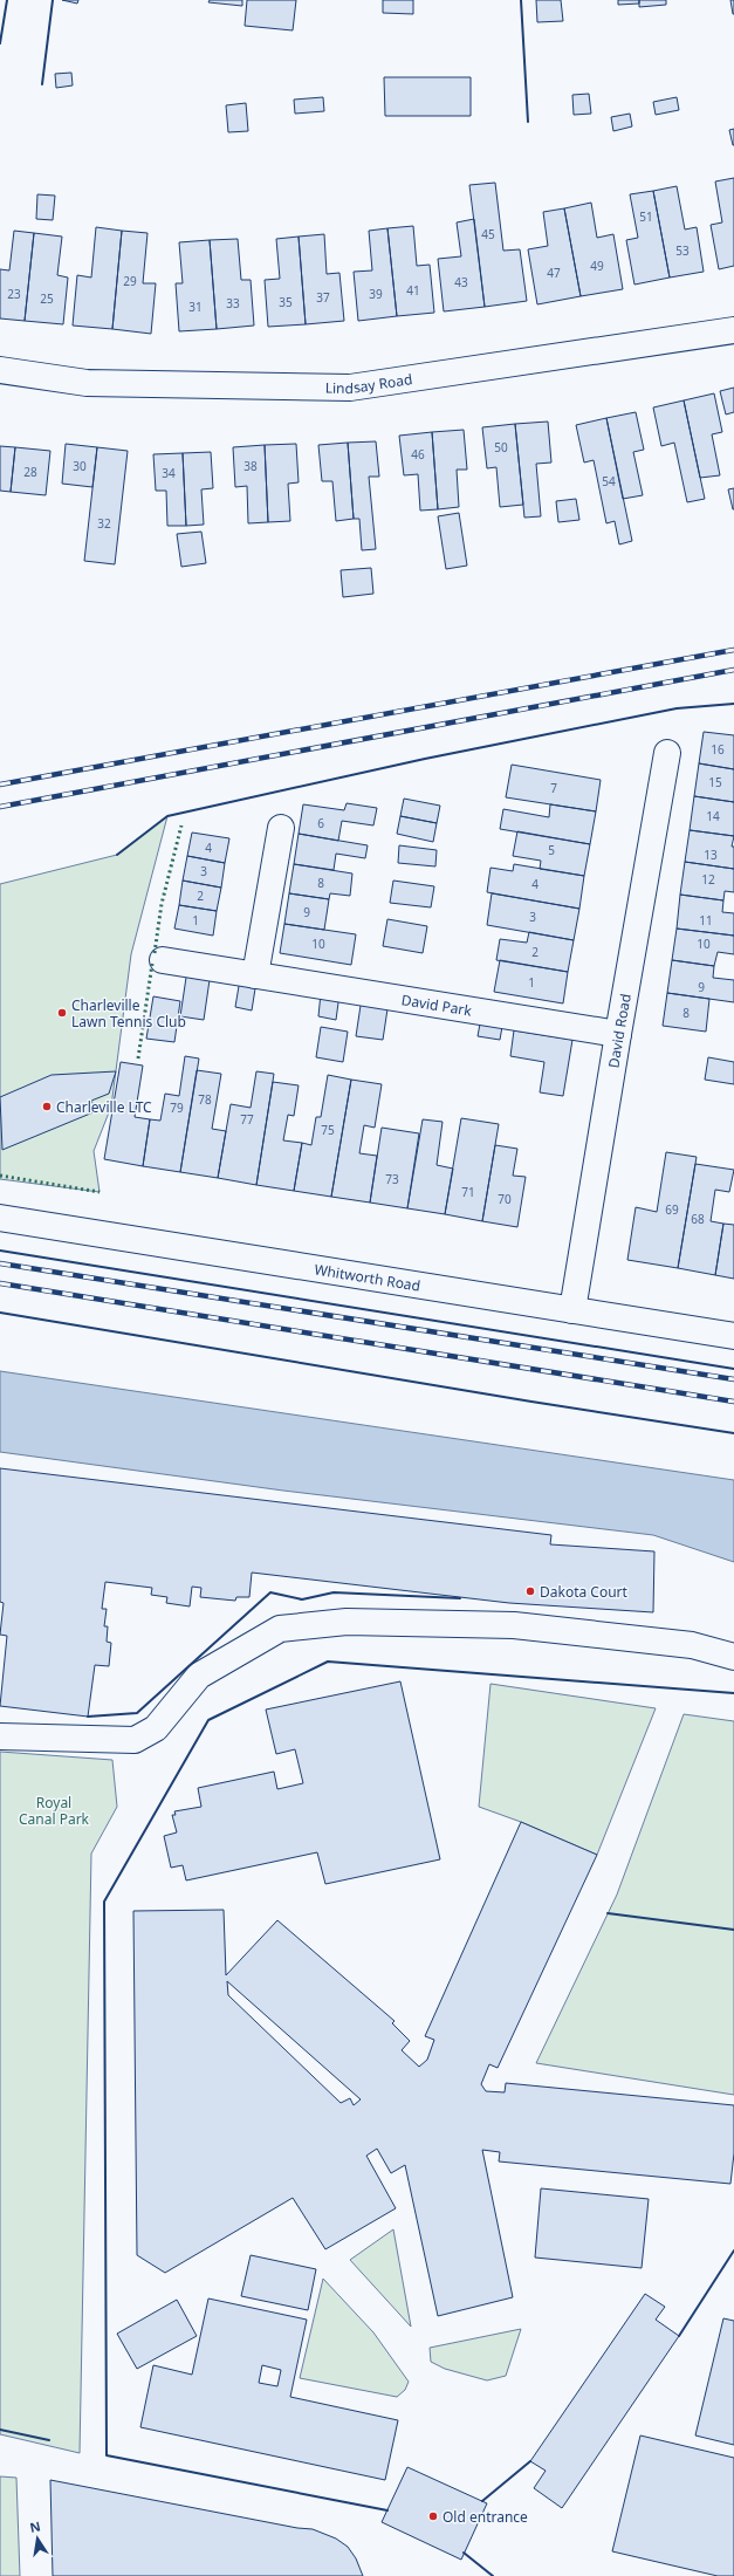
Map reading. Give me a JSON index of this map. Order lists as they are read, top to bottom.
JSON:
{
  "streets": {
    "street": [
      "Lindsay Road",
      "David Park",
      "David Road",
      "Whitworth Road"
    ]
  },
  "crossings": [
    ["David Park", "David Road"],
    ["David Road", "Whitworth Road"]
  ],
  "parks": ["Royal Canal Park"],
  "places": [
    "Charleville Lawn Tennis Club",
    "Charleville LTC",
    "Dakota Court",
    "Old entrance"
  ],
  "house_numbers": [
    "51",
    "45",
    "53",
    "49",
    "47",
    "29",
    "43",
    "41",
    "23",
    "39",
    "37",
    "25",
    "35",
    "33",
    "31",
    "50",
    "46",
    "30",
    "38",
    "28",
    "34",
    "54",
    "32",
    "16",
    "15",
    "7",
    "14",
    "6",
    "4",
    "5",
    "13",
    "3",
    "12",
    "8",
    "4",
    "2",
    "9",
    "3",
    "1",
    "11",
    "10",
    "10",
    "2",
    "1",
    "9",
    "8",
    "78",
    "79",
    "77",
    "75",
    "73",
    "71",
    "70",
    "69",
    "68"
  ],
  "north": "top"
}
